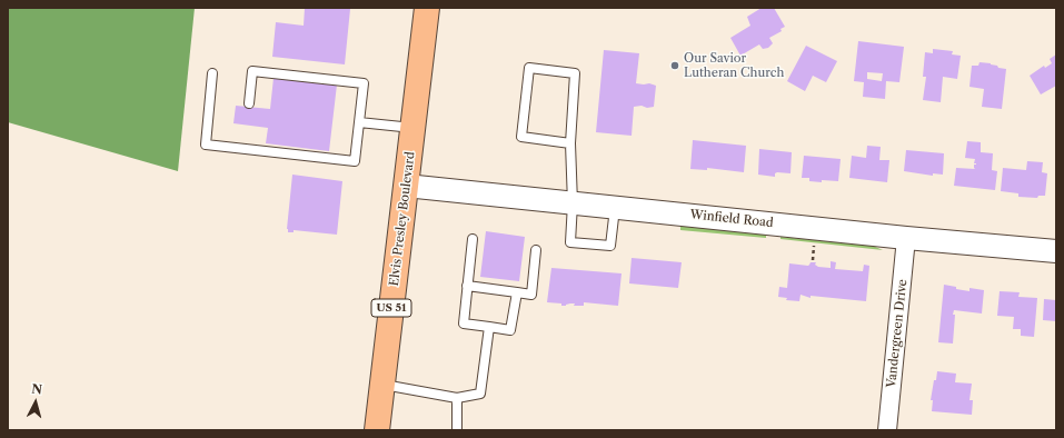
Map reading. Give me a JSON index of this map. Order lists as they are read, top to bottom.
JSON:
{
  "streets": {
    "main road": ["Elvis Presley Boulevard", "US 51"],
    "street": ["Winfield Road", "Vandergreen Drive"]
  },
  "crossings": [
    ["Elvis Presley Boulevard", "Winfield Road"],
    ["Winfield Road", "Vandergreen Drive"]
  ],
  "places": ["Our Savior Lutheran Church"],
  "north": "top"
}
